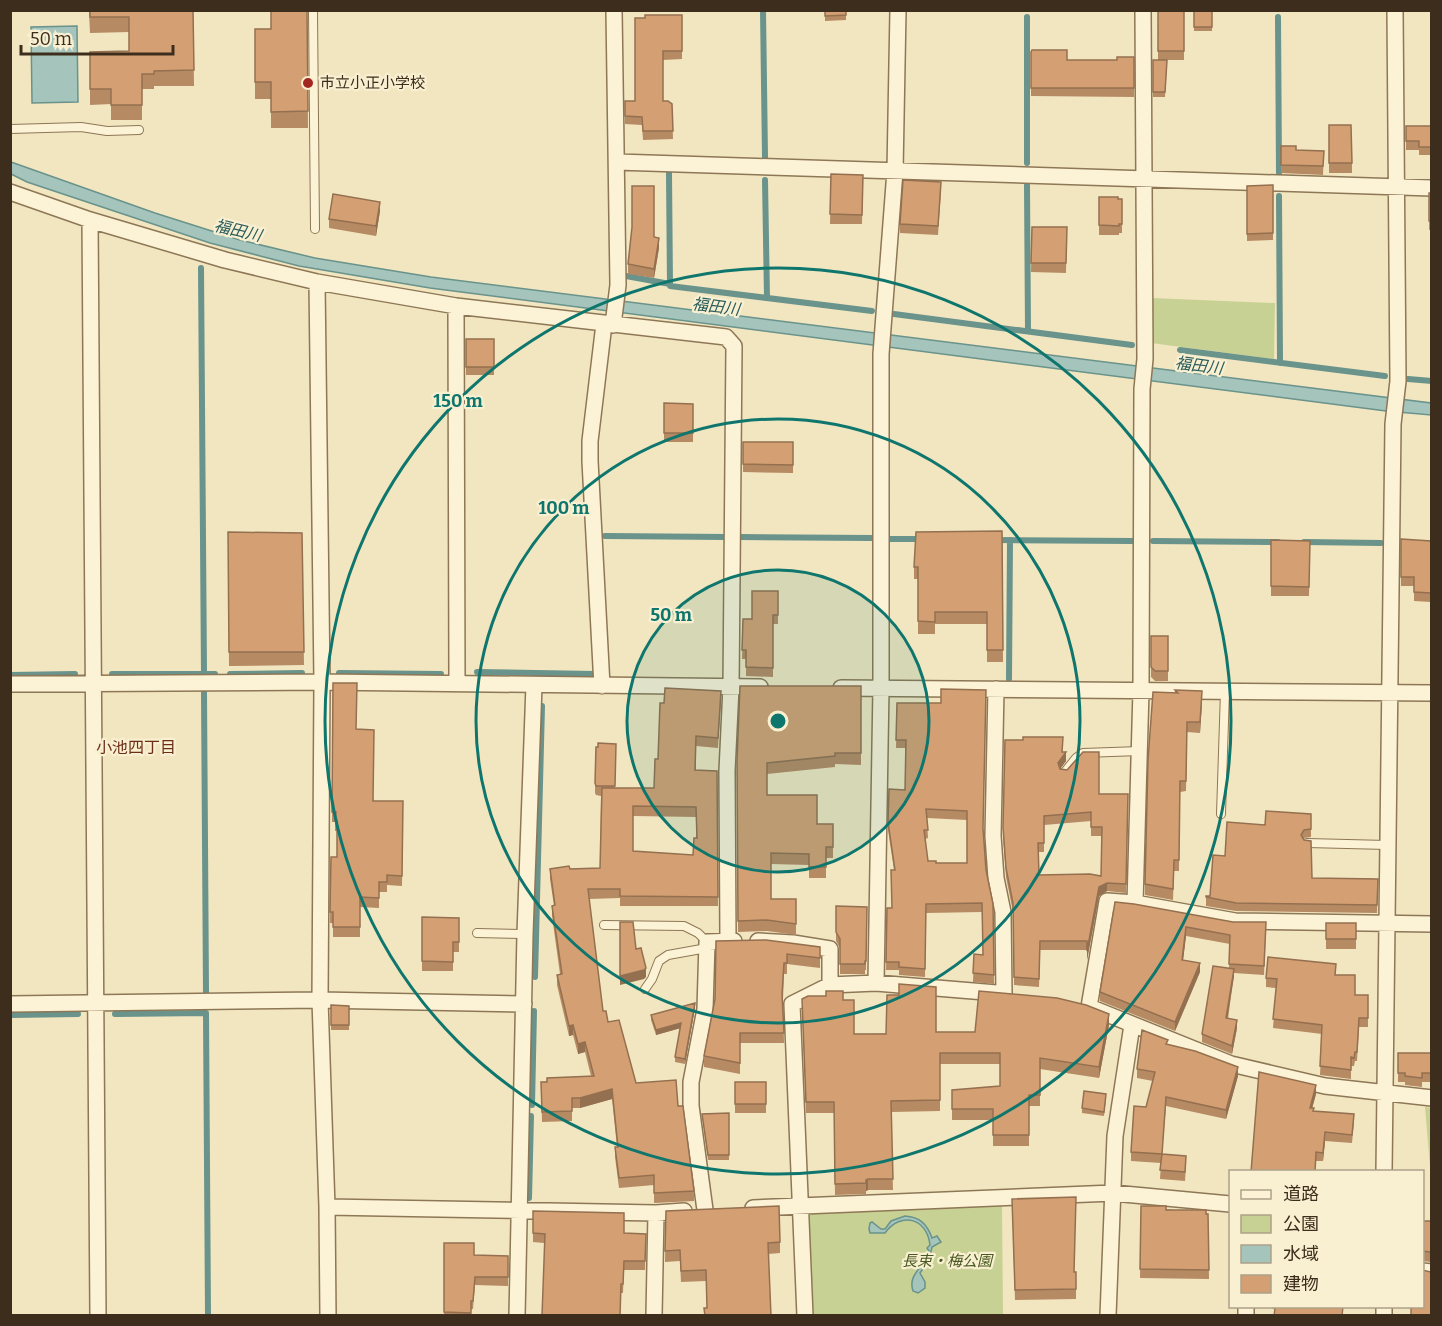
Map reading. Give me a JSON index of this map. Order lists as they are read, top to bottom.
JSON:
{
  "districts": ["小池四丁目"],
  "water": ["福田川"],
  "parks": ["長束・梅公園"],
  "places": ["市立小正小学校"],
  "legend": [
    "道路",
    "公園",
    "水域",
    "建物"
  ],
  "scale_bar": "50 m",
  "rings": ["150 m", "100 m", "50 m"]
}
